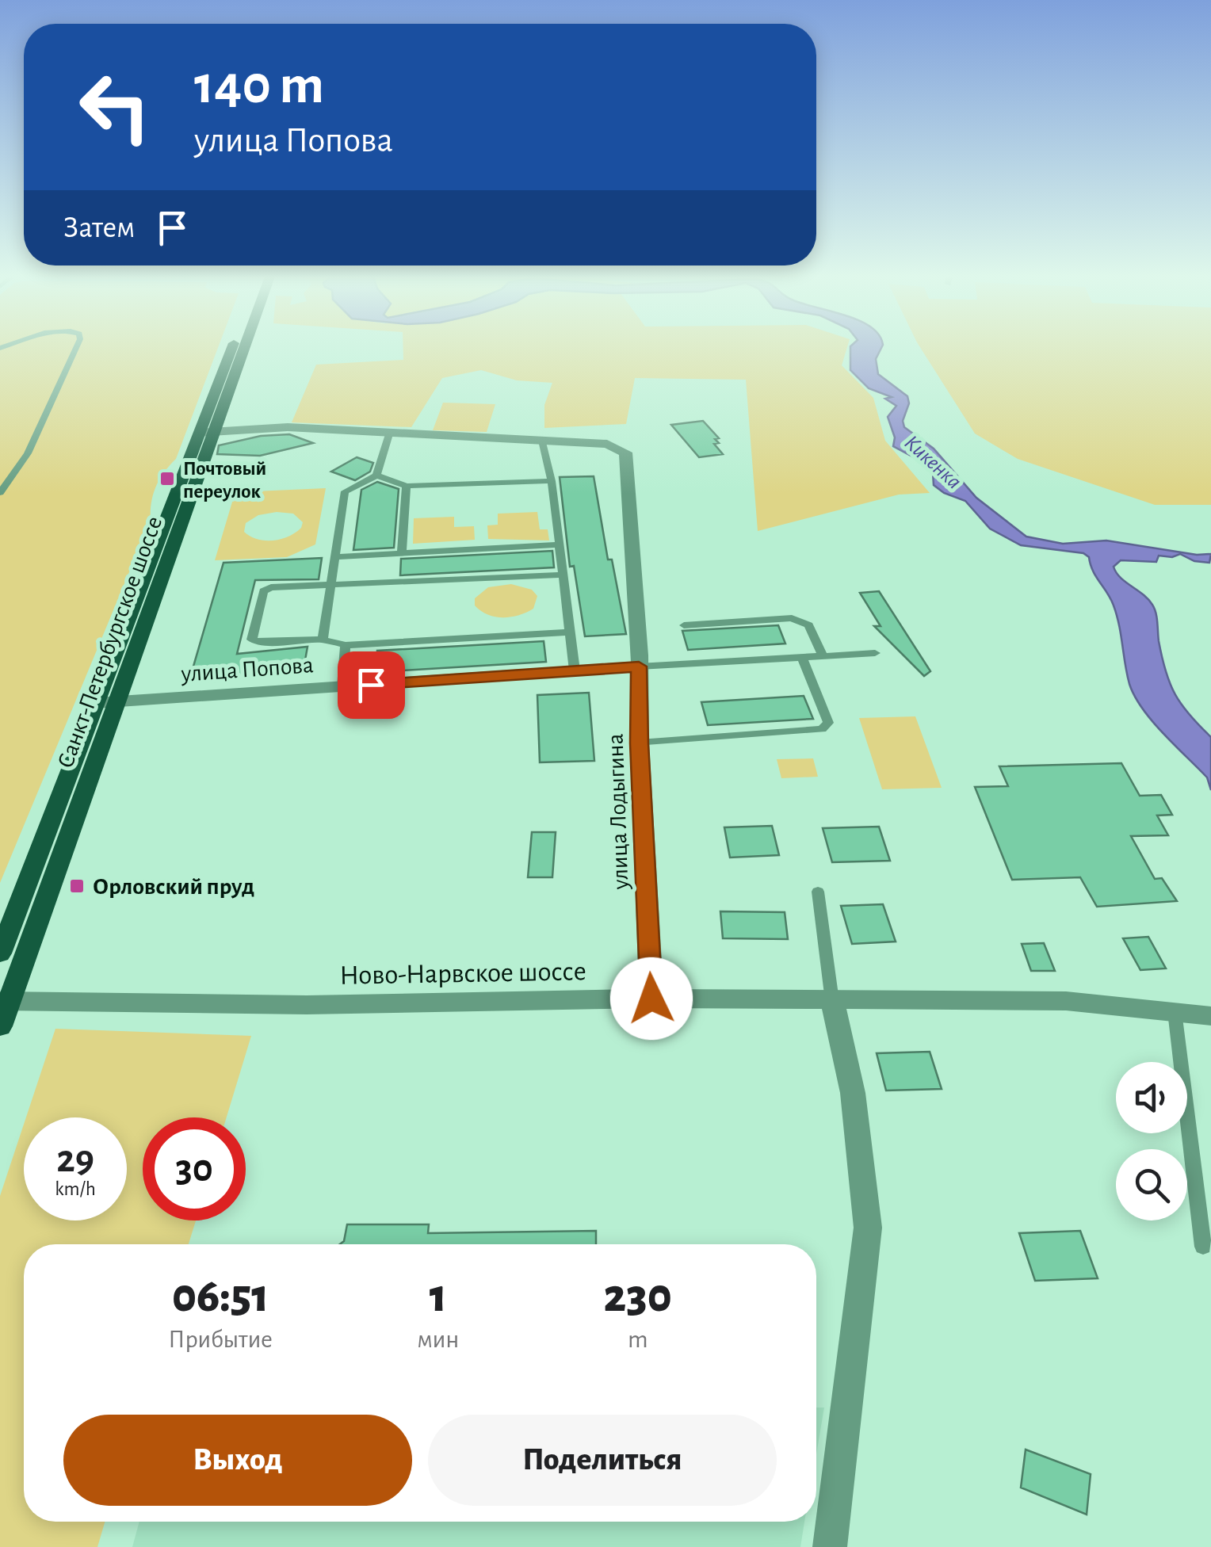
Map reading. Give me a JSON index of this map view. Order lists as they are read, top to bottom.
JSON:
{
  "streets": {
    "main road": ["Санкт-Петербургское шоссе"],
    "street": ["улица Попова", "улица Лодыгина", "Ново-Нарвское шоссе"]
  },
  "crossings": [
    ["Санкт-Петербургское шоссе", "улица Попова"],
    ["Санкт-Петербургское шоссе", "Ново-Нарвское шоссе"],
    ["улица Попова", "улица Лодыгина"],
    ["улица Лодыгина", "Ново-Нарвское шоссе"]
  ],
  "water": ["Кикенка"],
  "places": {
    "transit": ["Почтовый переулок", "Орловский пруд"]
  },
  "page": {
    "turn": ["140 m", "улица Попова"],
    "then": "Затем",
    "speed": "29 km/h",
    "limit": "30",
    "eta": [
      "06:51",
      "Прибытие",
      "1",
      "мин",
      "230",
      "m"
    ],
    "buttons": ["Выход", "Поделиться"]
  }
}
